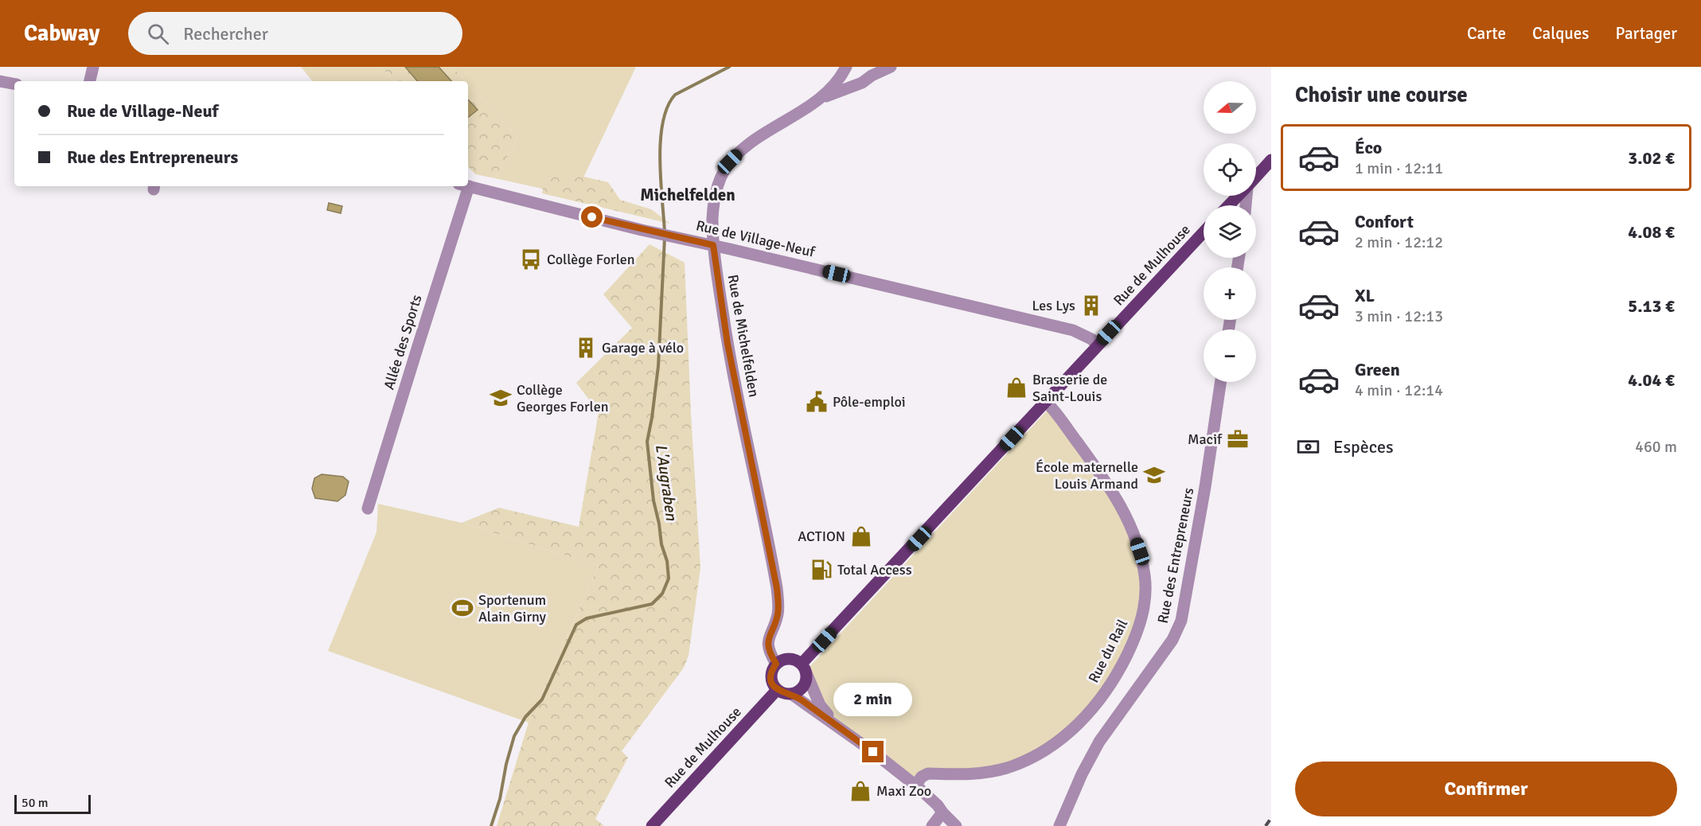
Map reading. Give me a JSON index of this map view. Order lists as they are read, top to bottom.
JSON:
{
  "streets": {
    "main road": ["Rue de Mulhouse"],
    "street": [
      "Rue de Village-Neuf",
      "Rue de Michelfelden",
      "Allée des Sports",
      "Rue des Entrepreneurs",
      "Rue du Rail"
    ]
  },
  "crossings": [
    ["Rue de Village-Neuf", "Rue de Mulhouse"],
    ["Rue de Village-Neuf", "Rue de Michelfelden"],
    ["Rue de Mulhouse", "Rue de Michelfelden"],
    ["Rue de Mulhouse", "Rue du Rail"]
  ],
  "districts": ["Michelfelden"],
  "water": ["L'Augraben"],
  "places": {
    "bus stop": ["Collège Forlen"],
    "building": ["Les Lys", "Garage à vélo"],
    "shop": ["Brasserie de Saint-Louis", "ACTION", "Maxi Zoo"],
    "school or university": ["Collège Georges Forlen", "École maternelle Louis Armand"],
    "public building": ["Pôle-emploi"],
    "office": ["Macif"],
    "fuel station": ["Total Access"],
    "sports": ["Sportenum Alain Girny"]
  },
  "scale_bar": "50 m",
  "north": "left",
  "page": {
    "header": "Cabway",
    "search": "Rechercher",
    "nav": ["Carte", "Calques", "Partager"],
    "heading": "Choisir une course",
    "map_buttons": ["+", "−"],
    "banner": ["Rue de Village-Neuf", "Rue des Entrepreneurs"],
    "list": [
      {
        "name": "Éco",
        "note": "1 min · 12:11",
        "value": "3.02 €"
      },
      {
        "name": "Confort",
        "note": "2 min · 12:12",
        "value": "4.08 €"
      },
      {
        "name": "XL",
        "note": "3 min · 12:13",
        "value": "5.13 €"
      },
      {
        "name": "Green",
        "note": "4 min · 12:14",
        "value": "4.04 €"
      }
    ],
    "pay": ["Espèces", "460 m"],
    "bubble": "2 min",
    "buttons": "Confirmer",
    "scale": "50 m"
  }
}
